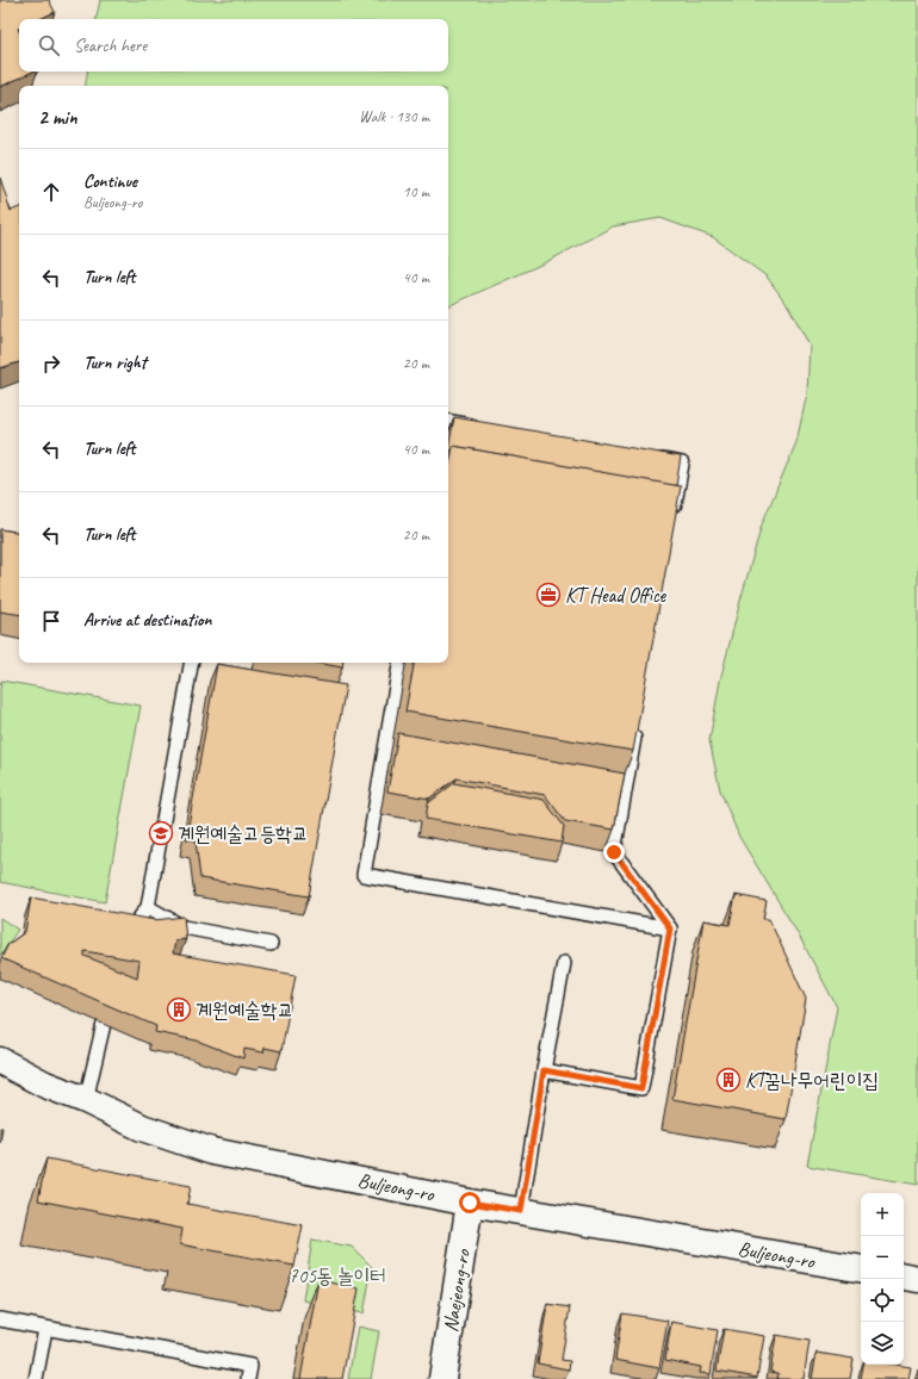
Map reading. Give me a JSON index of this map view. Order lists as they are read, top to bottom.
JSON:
{
  "streets": {
    "main road": ["Buljeong-ro", "Naejeong-ro"]
  },
  "crossings": [
    ["Buljeong-ro", "Naejeong-ro"]
  ],
  "parks": ["705동 놀이터"],
  "places": {
    "office": ["KT Head Office"],
    "school or university": ["계원예술고등학교"],
    "building": ["계원예술학교", "KT꿈나무어린이집"]
  },
  "page": {
    "search": "Search here",
    "heading": ["2 min", "Walk · 130 m"],
    "list": [
      ["Continue", "Buljeong-ro", "10 m"],
      ["Turn left", "40 m"],
      ["Turn right", "20 m"],
      ["Turn left", "40 m"],
      ["Turn left", "20 m"],
      "Arrive at destination"
    ],
    "map_buttons": ["+", "−"]
  }
}
